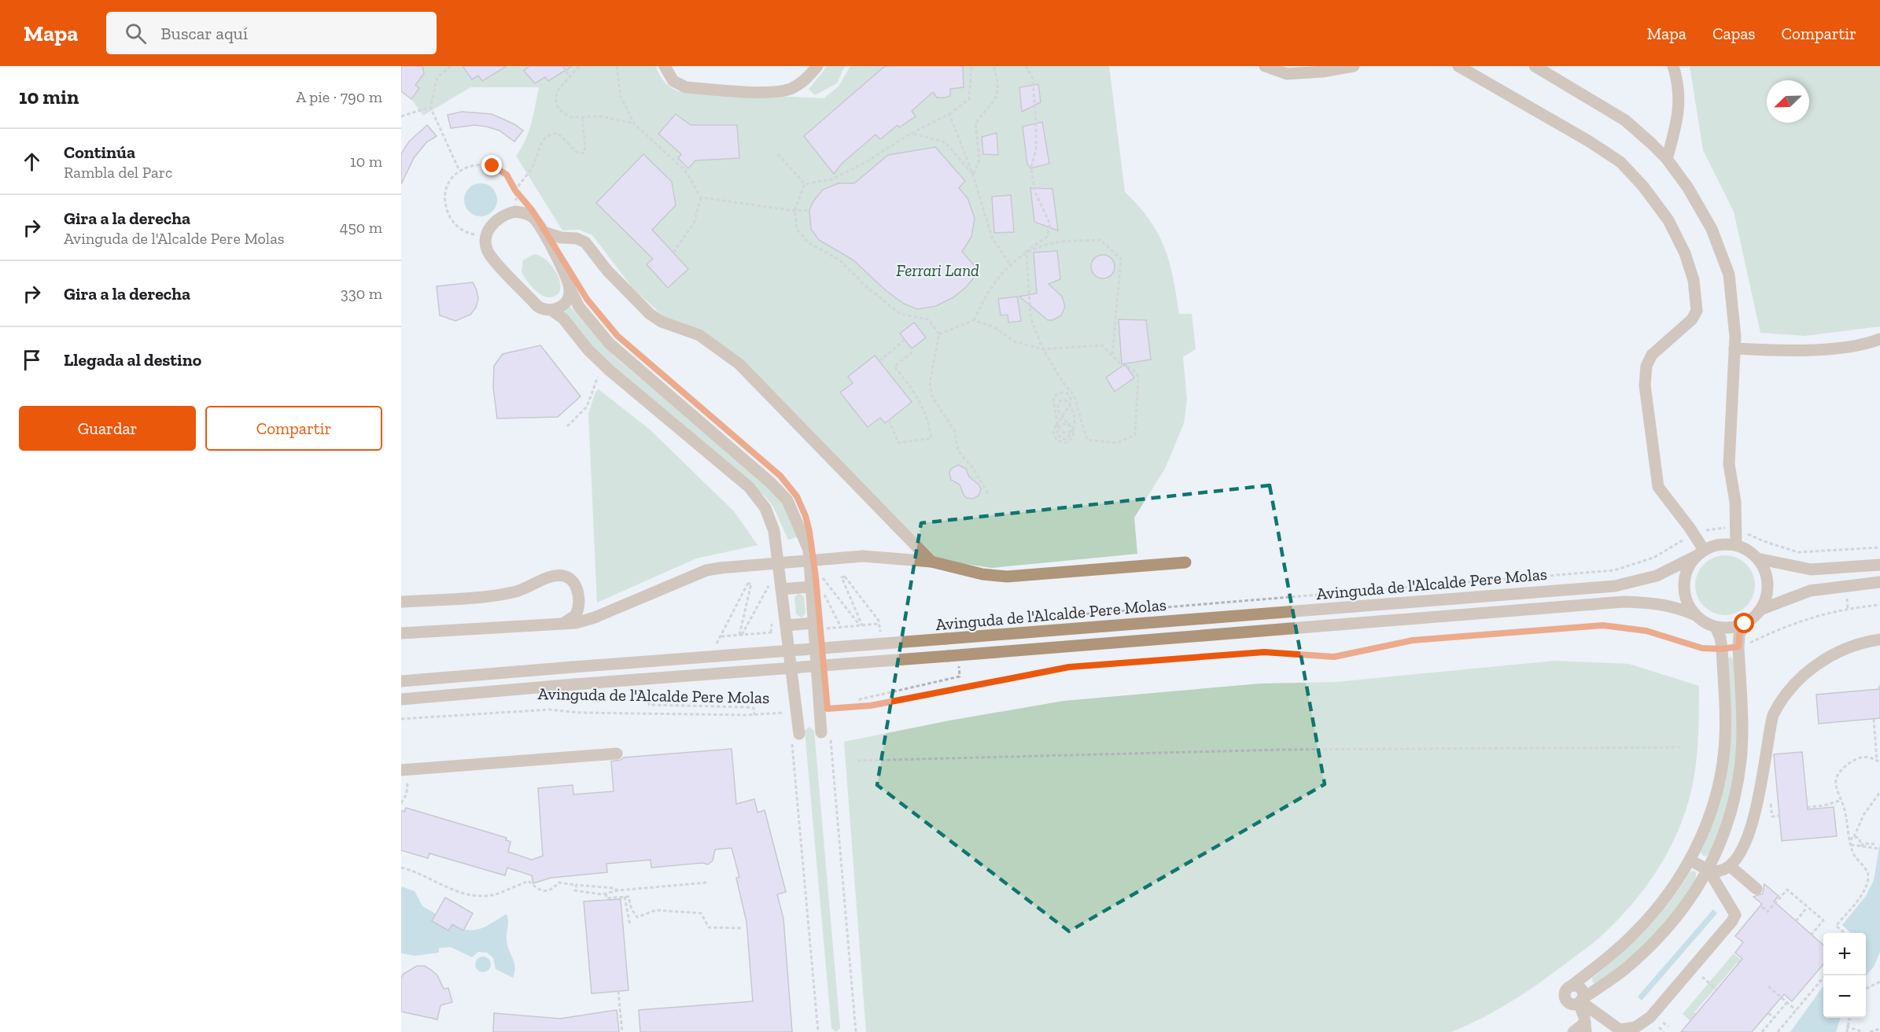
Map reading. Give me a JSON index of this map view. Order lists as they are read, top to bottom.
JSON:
{
  "streets": {
    "street": ["Avinguda de l'Alcalde Pere Molas"]
  },
  "parks": ["Ferrari Land"],
  "north": "bottom left",
  "page": {
    "header": "Mapa",
    "search": "Buscar aquí",
    "nav": ["Mapa", "Capas", "Compartir"],
    "heading": ["10 min", "A pie · 790 m"],
    "list": [
      ["Continúa", "Rambla del Parc", "10 m"],
      ["Gira a la derecha", "Avinguda de l'Alcalde Pere Molas", "450 m"],
      ["Gira a la derecha", "330 m"],
      "Llegada al destino"
    ],
    "buttons": ["Guardar", "Compartir"],
    "map_buttons": ["+", "−"]
  }
}
